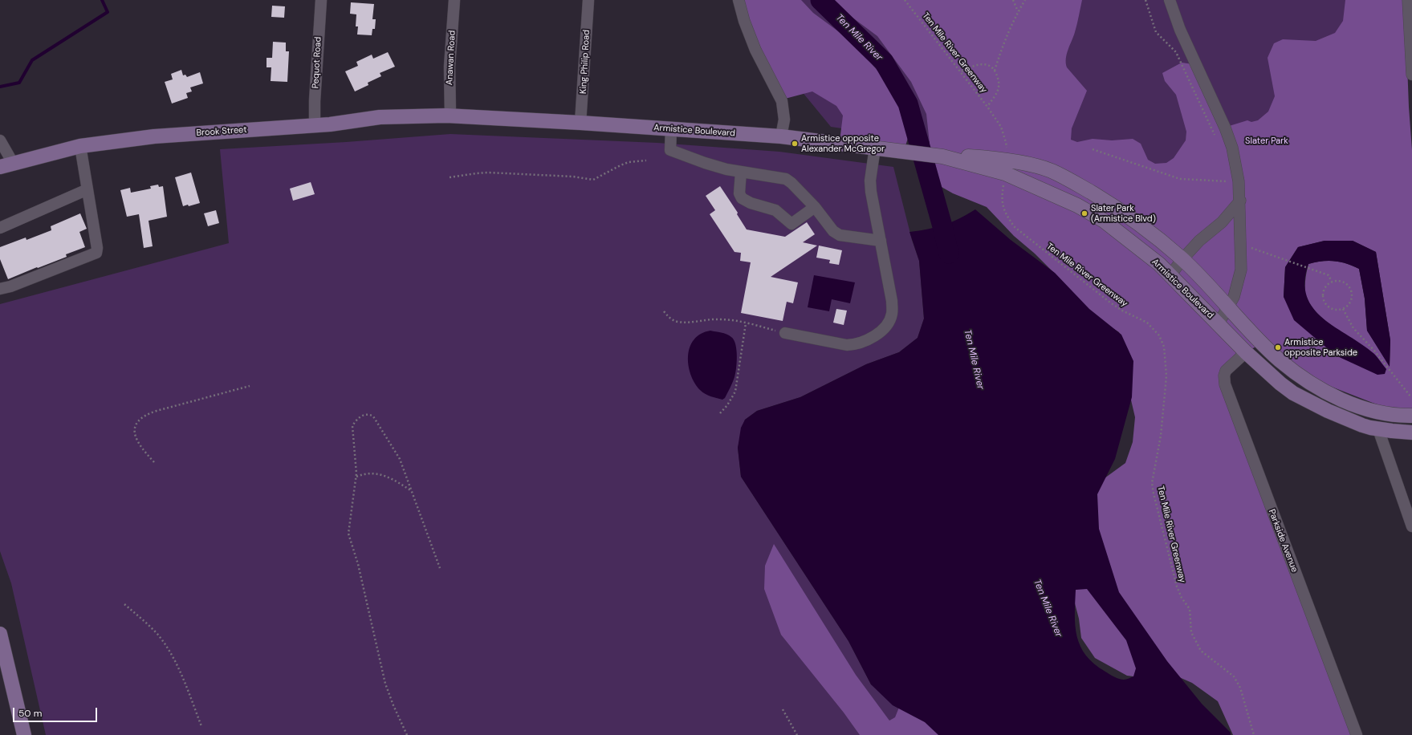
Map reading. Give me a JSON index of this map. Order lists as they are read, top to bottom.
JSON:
{
  "streets": {
    "main road": ["Armistice Boulevard", "Brook Street"],
    "street": [
      "Anawan Road",
      "King Philip Road",
      "Pequot Road",
      "Parkside Avenue"
    ],
    "path": ["Ten Mile River Greenway"]
  },
  "crossings": [
    ["Ten Mile River Greenway", "Armistice Boulevard"],
    ["Anawan Road", "Armistice Boulevard"],
    ["Anawan Road", "Brook Street"],
    ["King Philip Road", "Armistice Boulevard"],
    ["Pequot Road", "Brook Street"],
    ["Armistice Boulevard", "Brook Street"],
    ["Armistice Boulevard", "Parkside Avenue"]
  ],
  "water": ["Ten Mile River"],
  "parks": ["Slater Park"],
  "places": ["Armistice opposite Alexander McGregor", "Slater Park (Armistice Blvd)", "Armistice opposite Parkside"],
  "scale_bar": "50 m"
}
